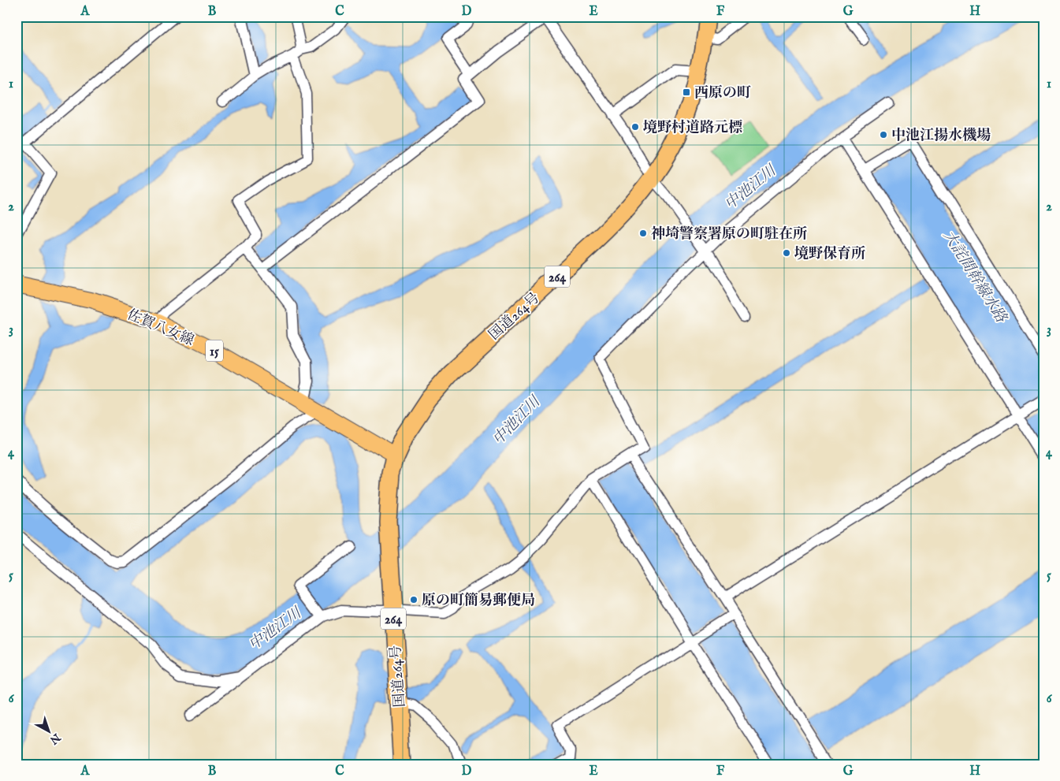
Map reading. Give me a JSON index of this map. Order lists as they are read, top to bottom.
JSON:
{
  "streets": {
    "highway": ["264", "国道264号"],
    "main road": ["佐賀八女線", "15"]
  },
  "crossings": [
    ["国道264号", "佐賀八女線"]
  ],
  "water": ["中池江川", "大詫間幹線水路"],
  "places": {
    "transit": ["西原の町"],
    "other": [
      "境野村道路元標",
      "中池江揚水機場",
      "神埼警察署原の町駐在所",
      "境野保育所",
      "原の町簡易郵便局"
    ]
  },
  "north": "bottom right",
  "grid": {
    "columns": [
      "A",
      "B",
      "C",
      "D",
      "E",
      "F",
      "G",
      "H"
    ],
    "rows": [
      "1",
      "2",
      "3",
      "4",
      "5",
      "6"
    ]
  }
}
